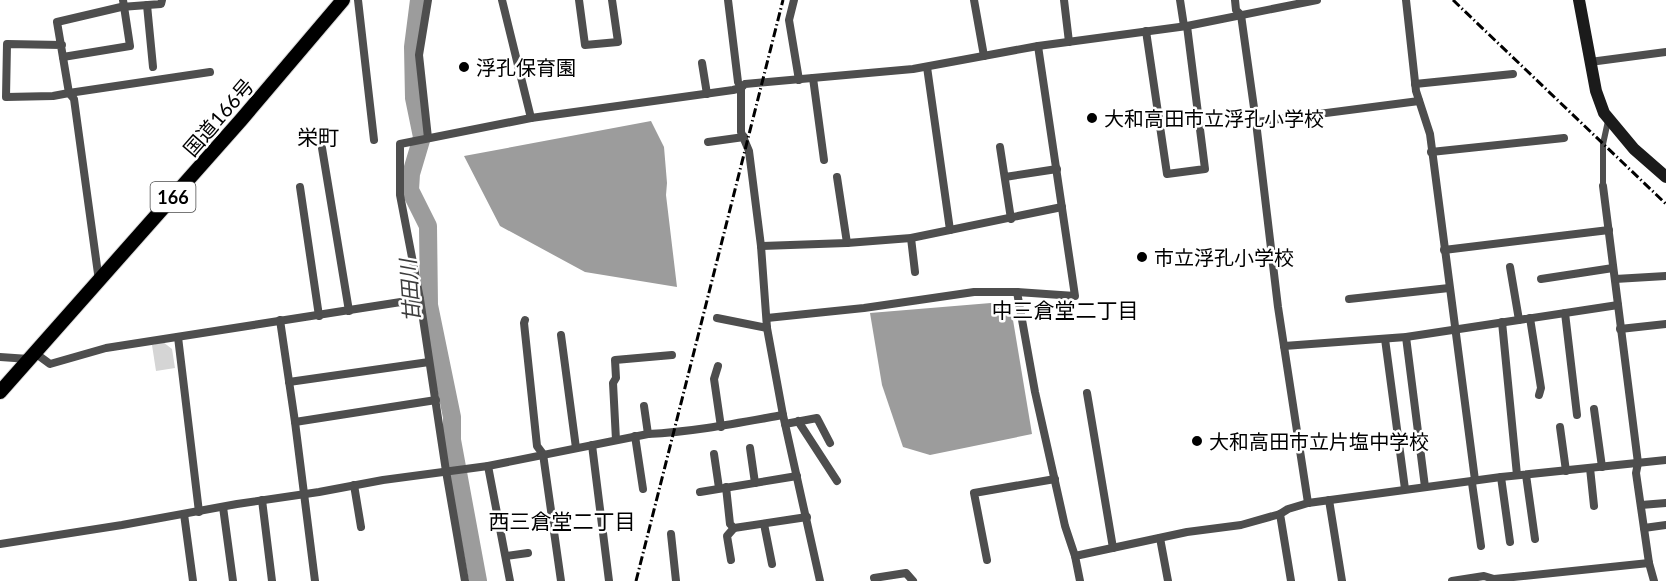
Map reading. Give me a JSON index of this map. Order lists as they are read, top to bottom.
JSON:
{
  "streets": {
    "highway": ["国道166号", "166"]
  },
  "districts": ["栄町", "中三倉堂二丁目", "西三倉堂二丁目"],
  "water": ["甘田川"],
  "places": [
    "浮孔保育園",
    "大和高田市立浮孔小学校",
    "市立浮孔小学校",
    "大和高田市立片塩中学校"
  ]
}
